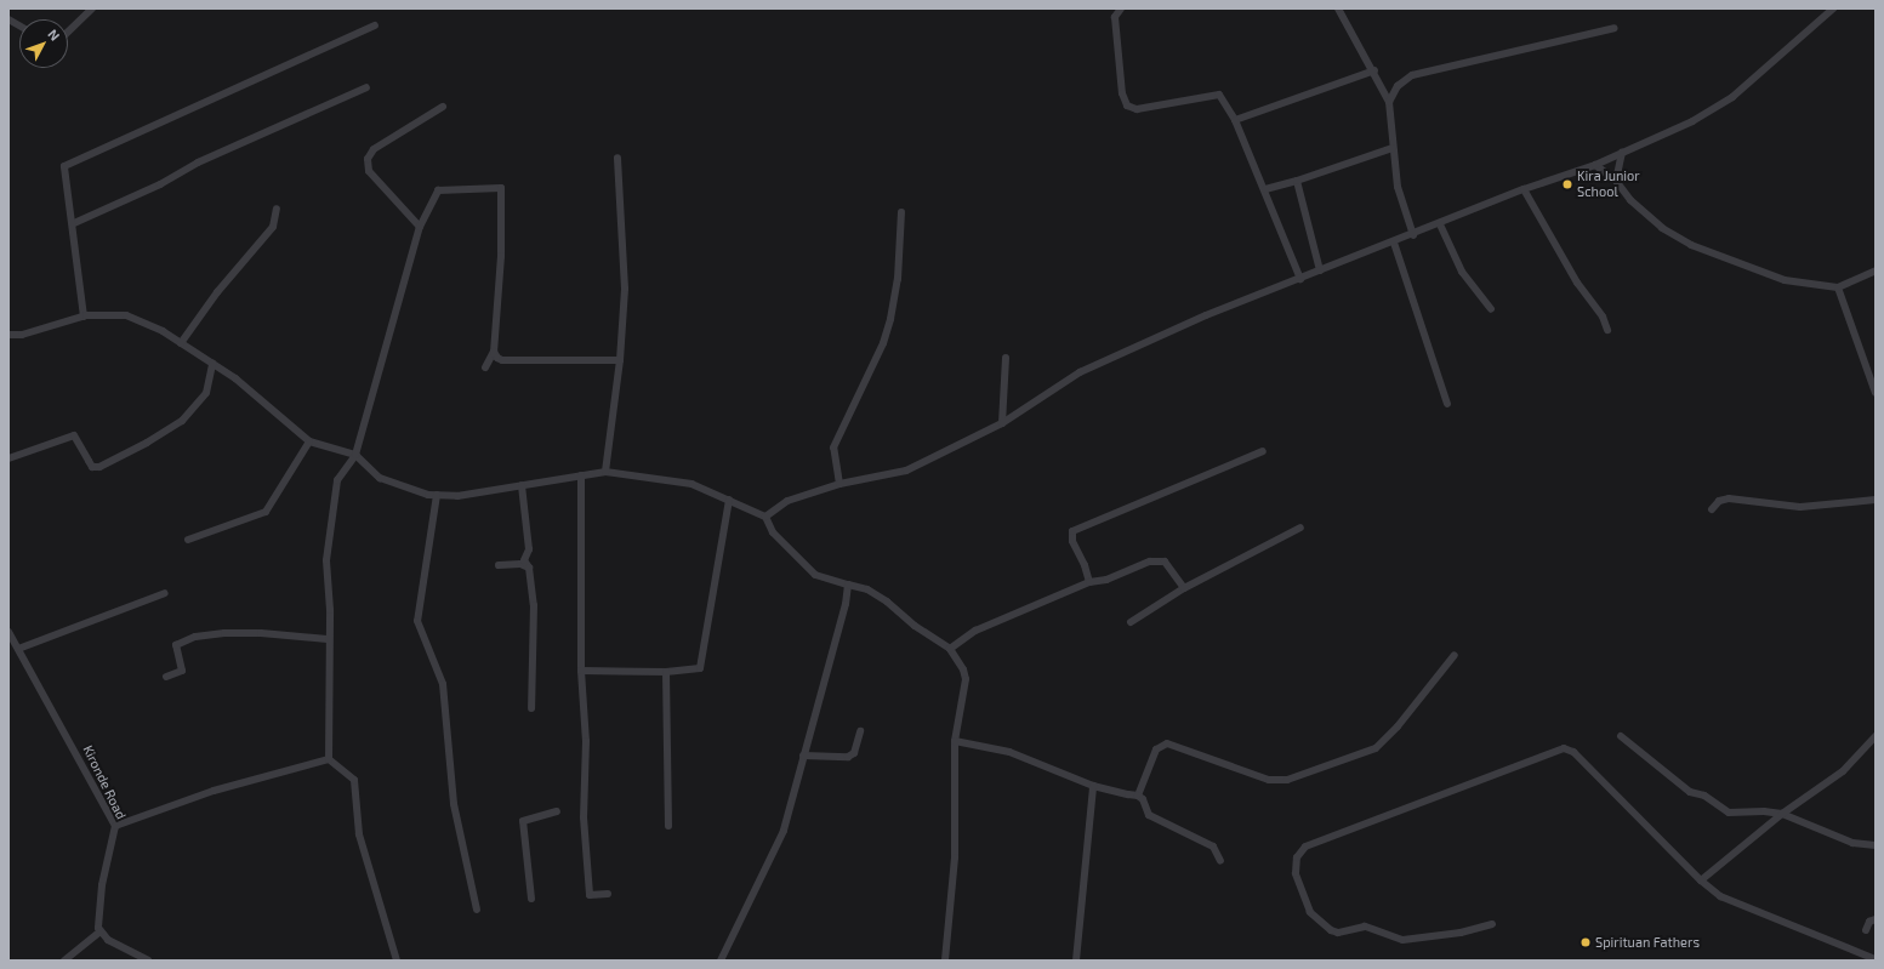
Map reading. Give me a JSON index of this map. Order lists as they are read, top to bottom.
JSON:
{
  "streets": {
    "street": ["Kironde Road"]
  },
  "places": ["Kira Junior School", "Spirituan Fathers"],
  "north": "top right"
}
